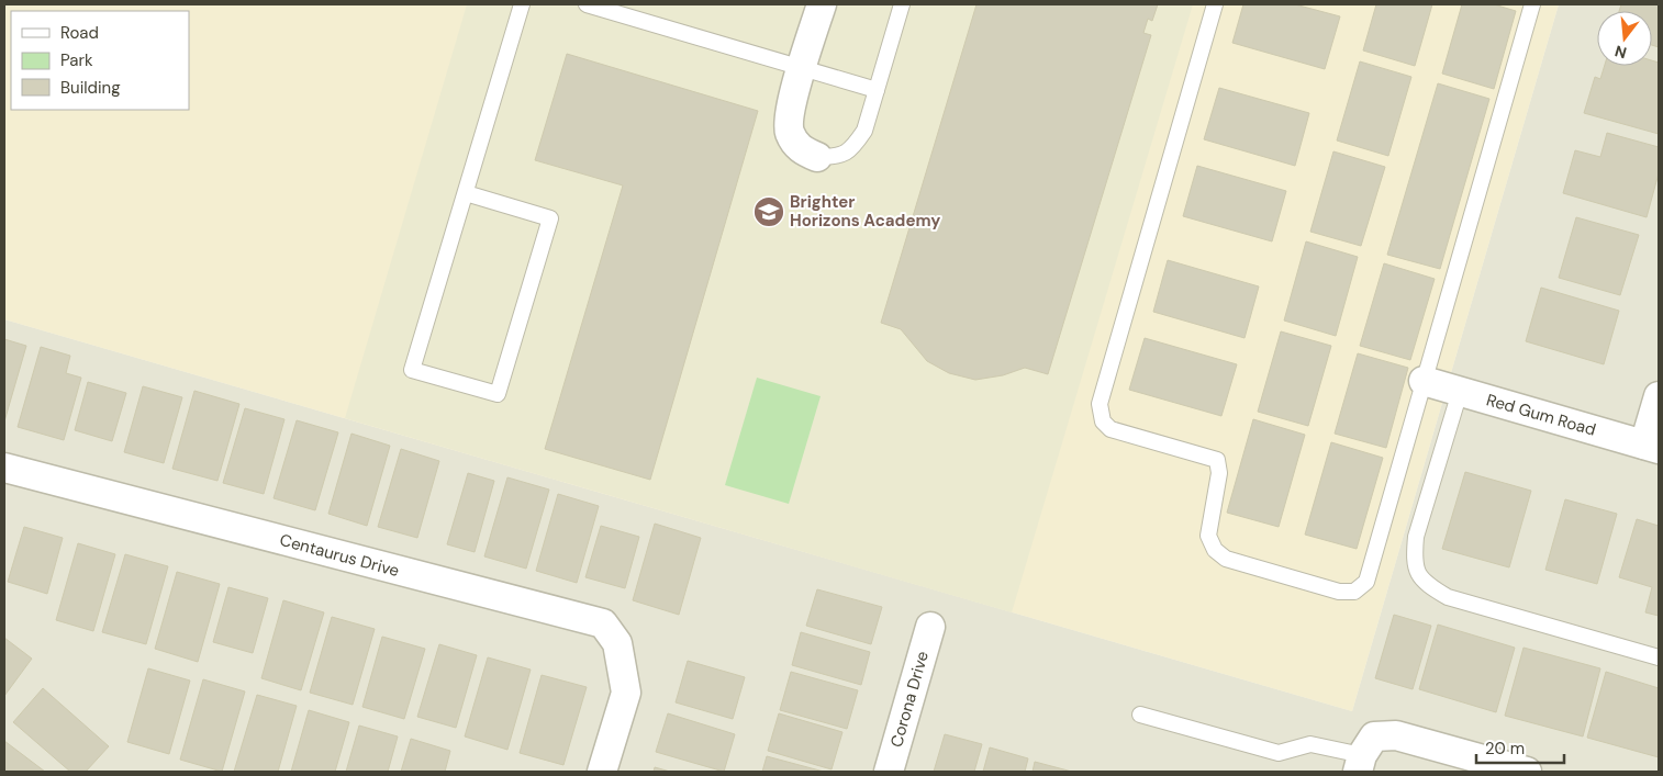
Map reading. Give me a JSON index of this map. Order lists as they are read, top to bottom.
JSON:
{
  "streets": {
    "street": ["Red Gum Road", "Centaurus Drive", "Corona Drive"]
  },
  "places": {
    "school or university": ["Brighter Horizons Academy"]
  },
  "legend": ["Road", "Park", "Building"],
  "scale_bar": "20 m",
  "north": "bottom"
}
